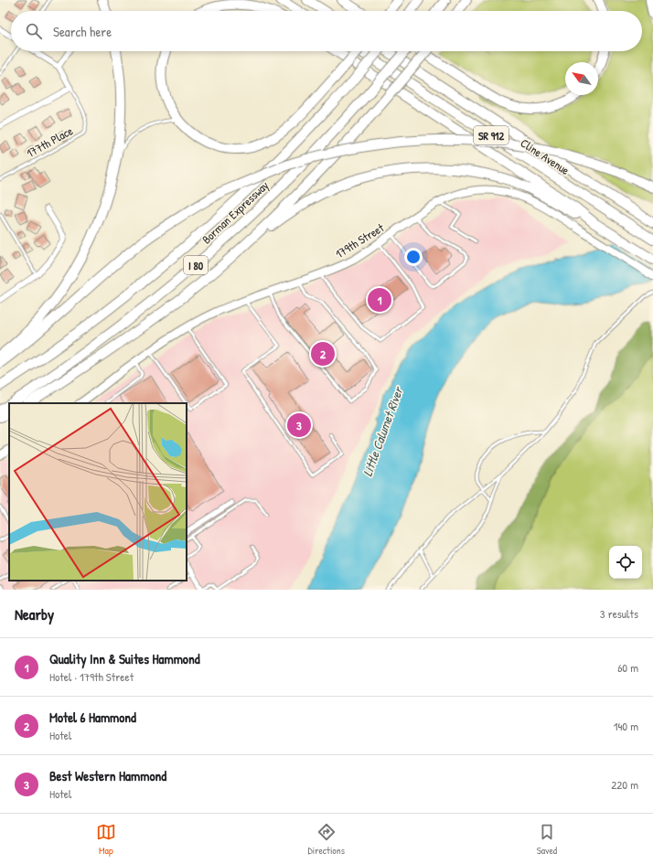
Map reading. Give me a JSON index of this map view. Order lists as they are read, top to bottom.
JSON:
{
  "streets": {
    "highway": [
      "SR 912",
      "Cline Avenue",
      "Borman Expressway",
      "I 80"
    ],
    "street": ["179th Street"],
    "lane": ["177th Place"]
  },
  "water": ["Little Calumet River"],
  "north": "top left",
  "page": {
    "search": "Search here",
    "pins": ["1", "2", "3"],
    "heading": ["Nearby", "3 results"],
    "list": [
      {
        "mark": "1",
        "name": "Quality Inn & Suites Hammond",
        "note": "Hotel · 179th Street",
        "value": "60 m"
      },
      {
        "mark": "2",
        "name": "Motel 6 Hammond",
        "note": "Hotel",
        "value": "140 m"
      },
      {
        "mark": "3",
        "name": "Best Western Hammond",
        "note": "Hotel",
        "value": "220 m"
      }
    ],
    "nav": ["Map", "Directions", "Saved"]
  }
}
